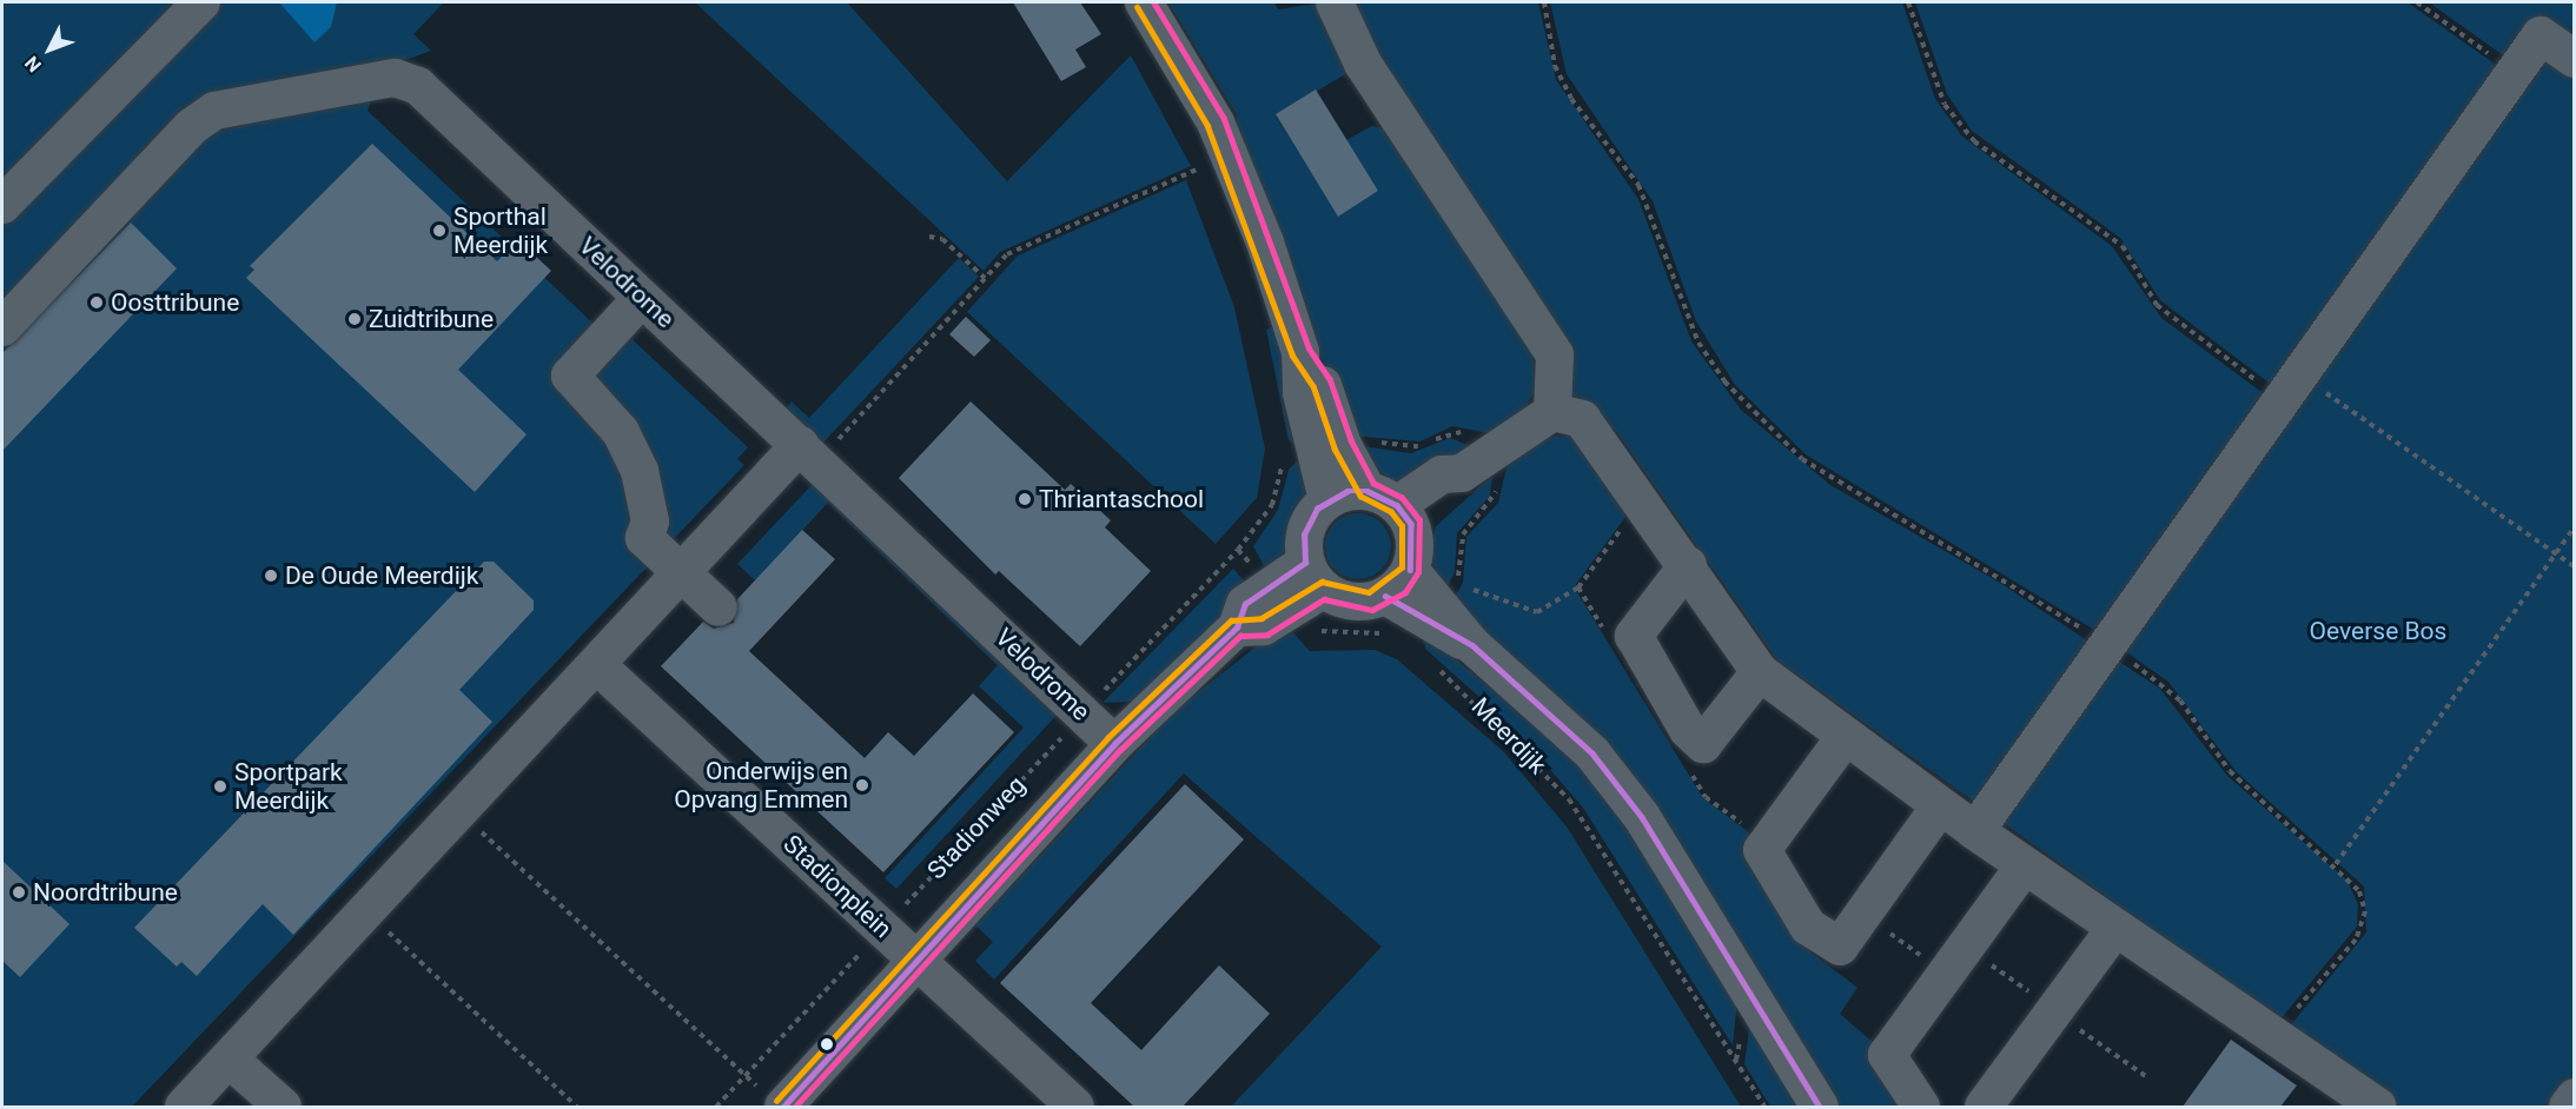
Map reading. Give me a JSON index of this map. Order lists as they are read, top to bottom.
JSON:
{
  "streets": {
    "street": [
      "Velodrome",
      "Meerdijk",
      "Stadionweg",
      "Stadionplein"
    ]
  },
  "crossings": [
    ["Velodrome", "Stadionweg"],
    ["Meerdijk", "Stadionweg"],
    ["Stadionweg", "Stadionplein"]
  ],
  "parks": ["Oeverse Bos"],
  "places": [
    "Sporthal Meerdijk",
    "Oosttribune",
    "Zuidtribune",
    "Thriantaschool",
    "De Oude Meerdijk",
    "Onderwijs en Opvang Emmen",
    "Sportpark Meerdijk",
    "Noordtribune"
  ],
  "north": "bottom left"
}
